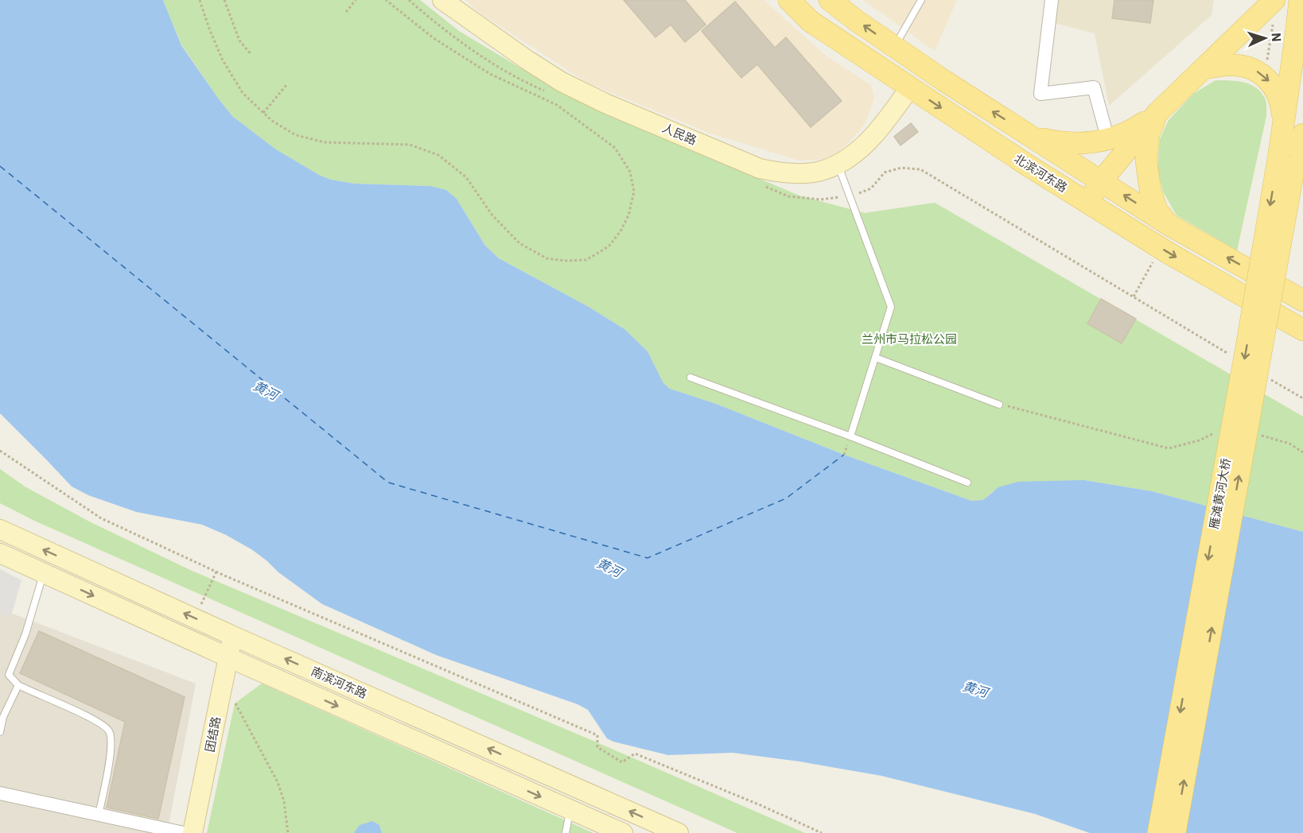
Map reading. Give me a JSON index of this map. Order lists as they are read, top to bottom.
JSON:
{
  "streets": {
    "main road": [
      "人民路",
      "北滨河东路",
      "雁滩黄河大桥",
      "南滨河东路",
      "团结路"
    ]
  },
  "crossings": [
    ["人民路", "北滨河东路"],
    ["南滨河东路", "团结路"]
  ],
  "water": ["黄河"],
  "parks": ["兰州市马拉松公园"],
  "north": "right"
}
